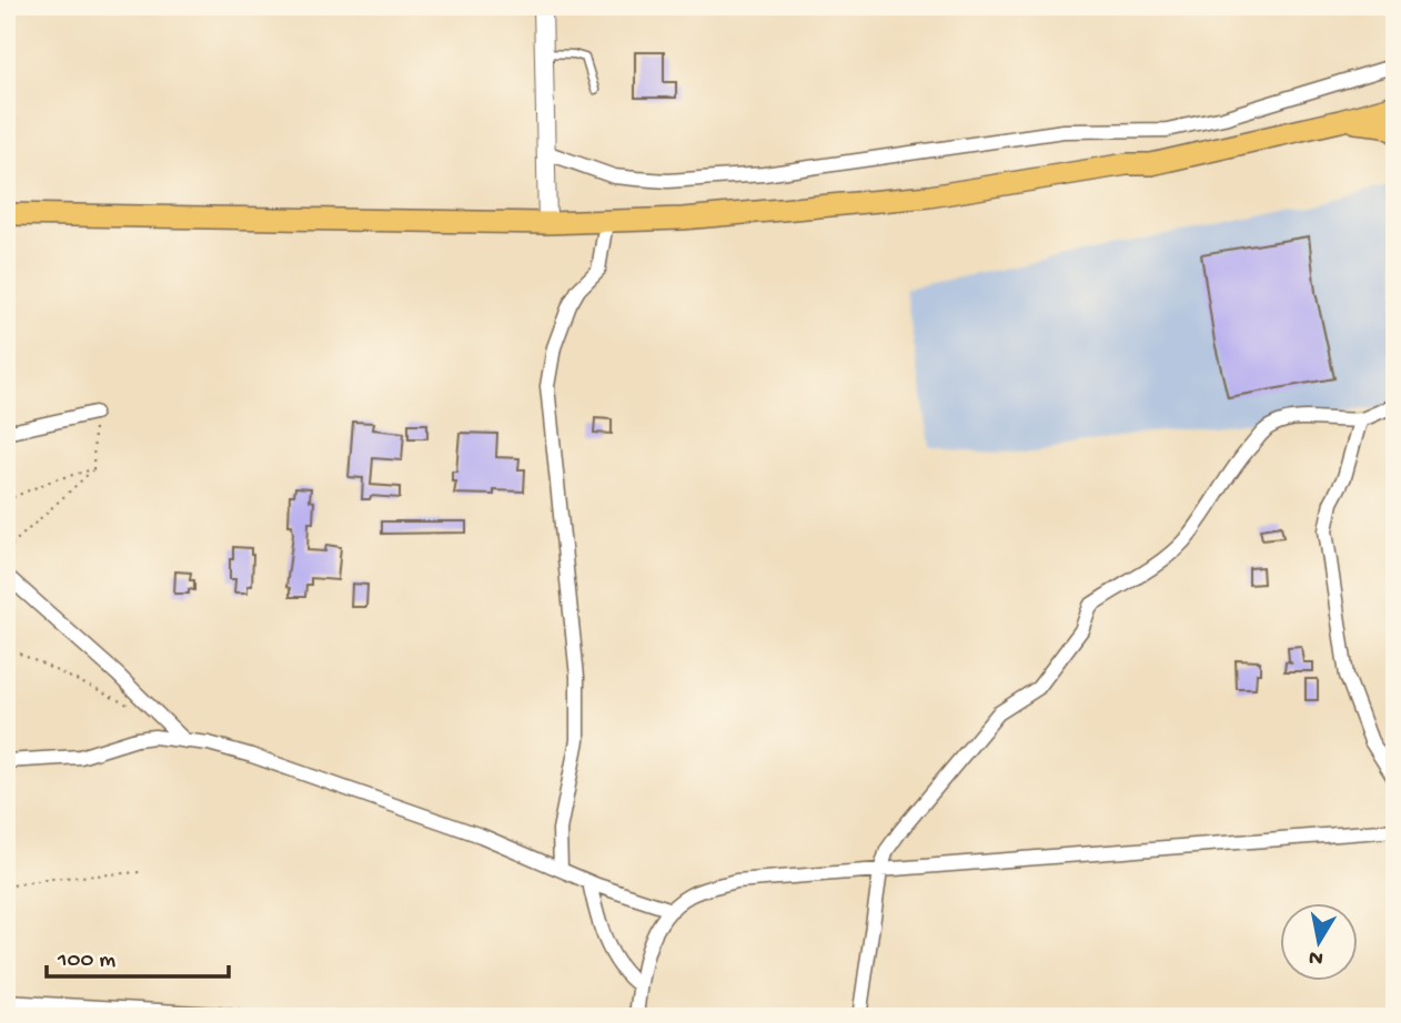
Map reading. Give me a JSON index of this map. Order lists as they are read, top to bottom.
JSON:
{
  "scale_bar": "100 m",
  "north": "bottom"
}
